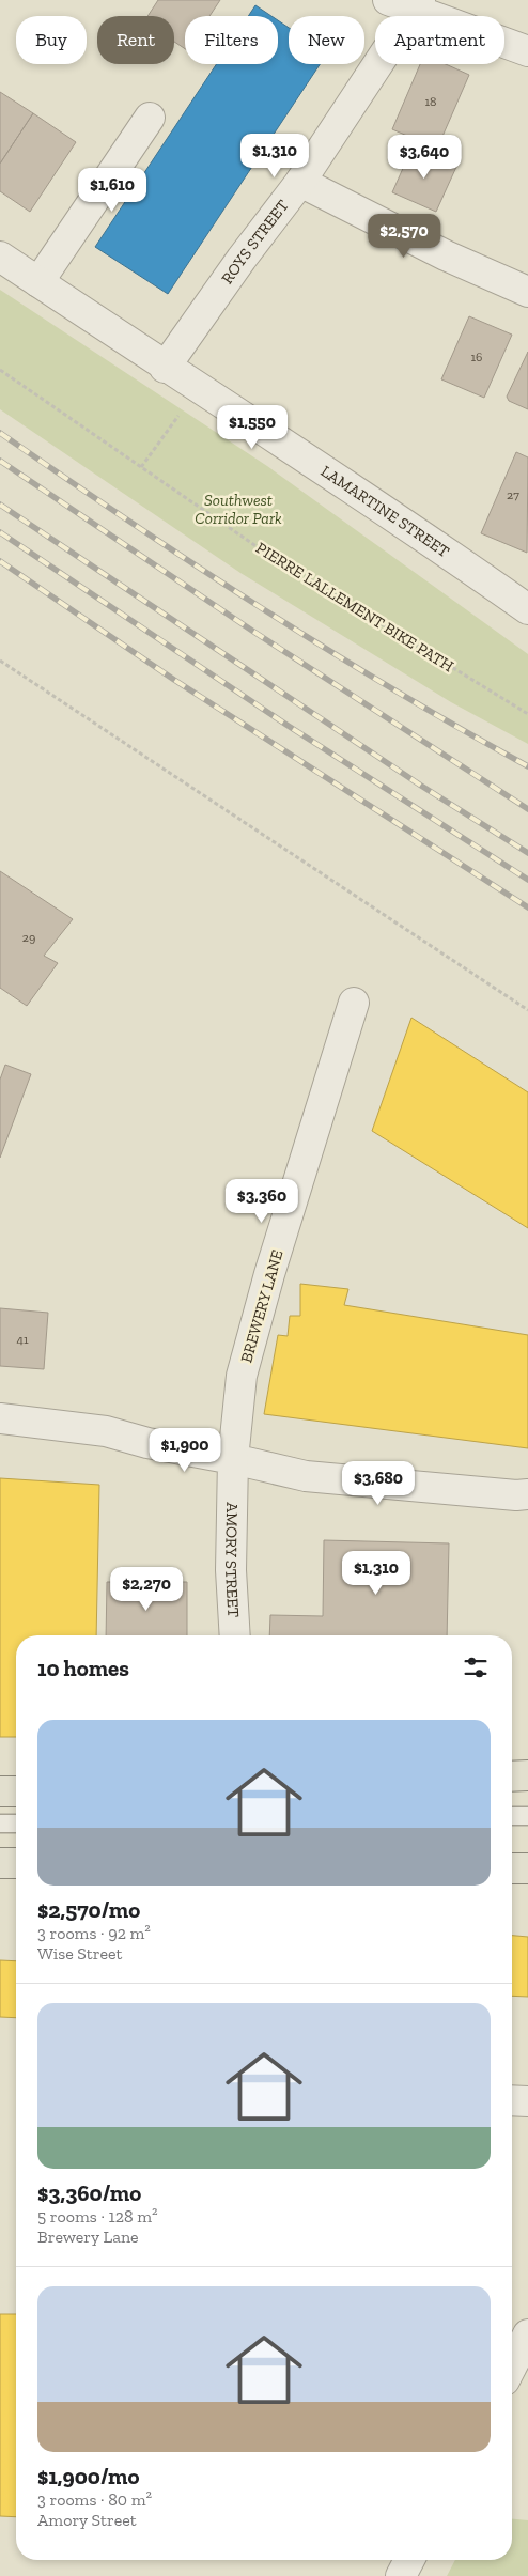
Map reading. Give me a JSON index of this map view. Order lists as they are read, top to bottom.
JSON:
{
  "streets": {
    "street": [
      "ROYS STREET",
      "LAMARTINE STREET",
      "BREWERY LANE",
      "AMORY STREET"
    ],
    "path": ["PIERRE LALLEMENT BIKE PATH"]
  },
  "crossings": [
    ["ROYS STREET", "LAMARTINE STREET"],
    ["BREWERY LANE", "AMORY STREET"]
  ],
  "parks": ["Southwest Corridor Park"],
  "house_numbers": [
    "18",
    "16",
    "27",
    "29",
    "41"
  ],
  "page": {
    "chip": [
      "Buy",
      "Rent",
      "Filters",
      "New",
      "Apartment"
    ],
    "price": [
      "$1,310",
      "$3,640",
      "$1,610",
      "$2,570",
      "$1,550",
      "$3,360",
      "$1,900",
      "$3,680",
      "$1,310",
      "$2,270"
    ],
    "heading": "10 homes",
    "list": [
      {
        "name": "$2,570/mo",
        "note": "3 rooms · 92 m² · Wise Street"
      },
      {
        "name": "$3,360/mo",
        "note": "5 rooms · 128 m² · Brewery Lane"
      },
      {
        "name": "$1,900/mo",
        "note": "3 rooms · 80 m² · Amory Street"
      }
    ]
  }
}
